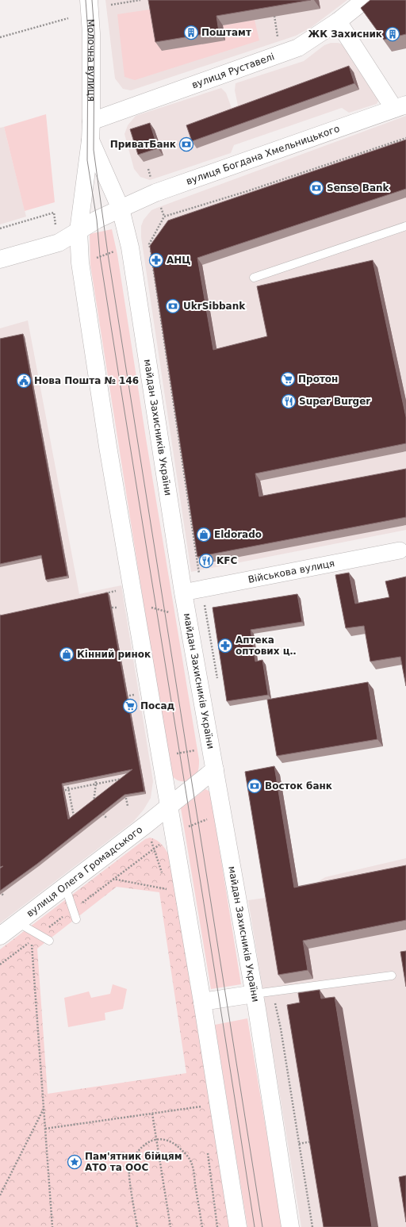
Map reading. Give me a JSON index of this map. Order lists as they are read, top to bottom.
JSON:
{
  "streets": {
    "main road": [
      "Молочна вулиця",
      "вулиця Руставелі",
      "вулиця Богдана Хмельницького",
      "майдан Захисників України",
      "вулиця Олега Громадського"
    ],
    "street": ["Військова вулиця"]
  },
  "crossings": [
    ["Молочна вулиця", "вулиця Руставелі"],
    ["Молочна вулиця", "майдан Захисників України"],
    ["вулиця Руставелі", "майдан Захисників України"],
    ["вулиця Богдана Хмельницького", "майдан Захисників України"],
    ["майдан Захисників України", "Військова вулиця"],
    ["майдан Захисників України", "вулиця Олега Громадського"]
  ],
  "places": {
    "building": ["Поштамт", "ЖК Захисник"],
    "bank": [
      "ПриватБанк",
      "Sense Bank",
      "UkrSibbank",
      "Восток банк"
    ],
    "pharmacy": ["АНЦ", "Аптека оптових ц‥"],
    "supermarket": ["Протон", "Посад"],
    "public building": ["Нова Пошта № 146"],
    "restaurant": ["Super Burger", "KFC"],
    "shop": ["Eldorado", "Кінний ринок"],
    "place": ["Пам'ятник бійцям АТО та ООС"]
  }
}
